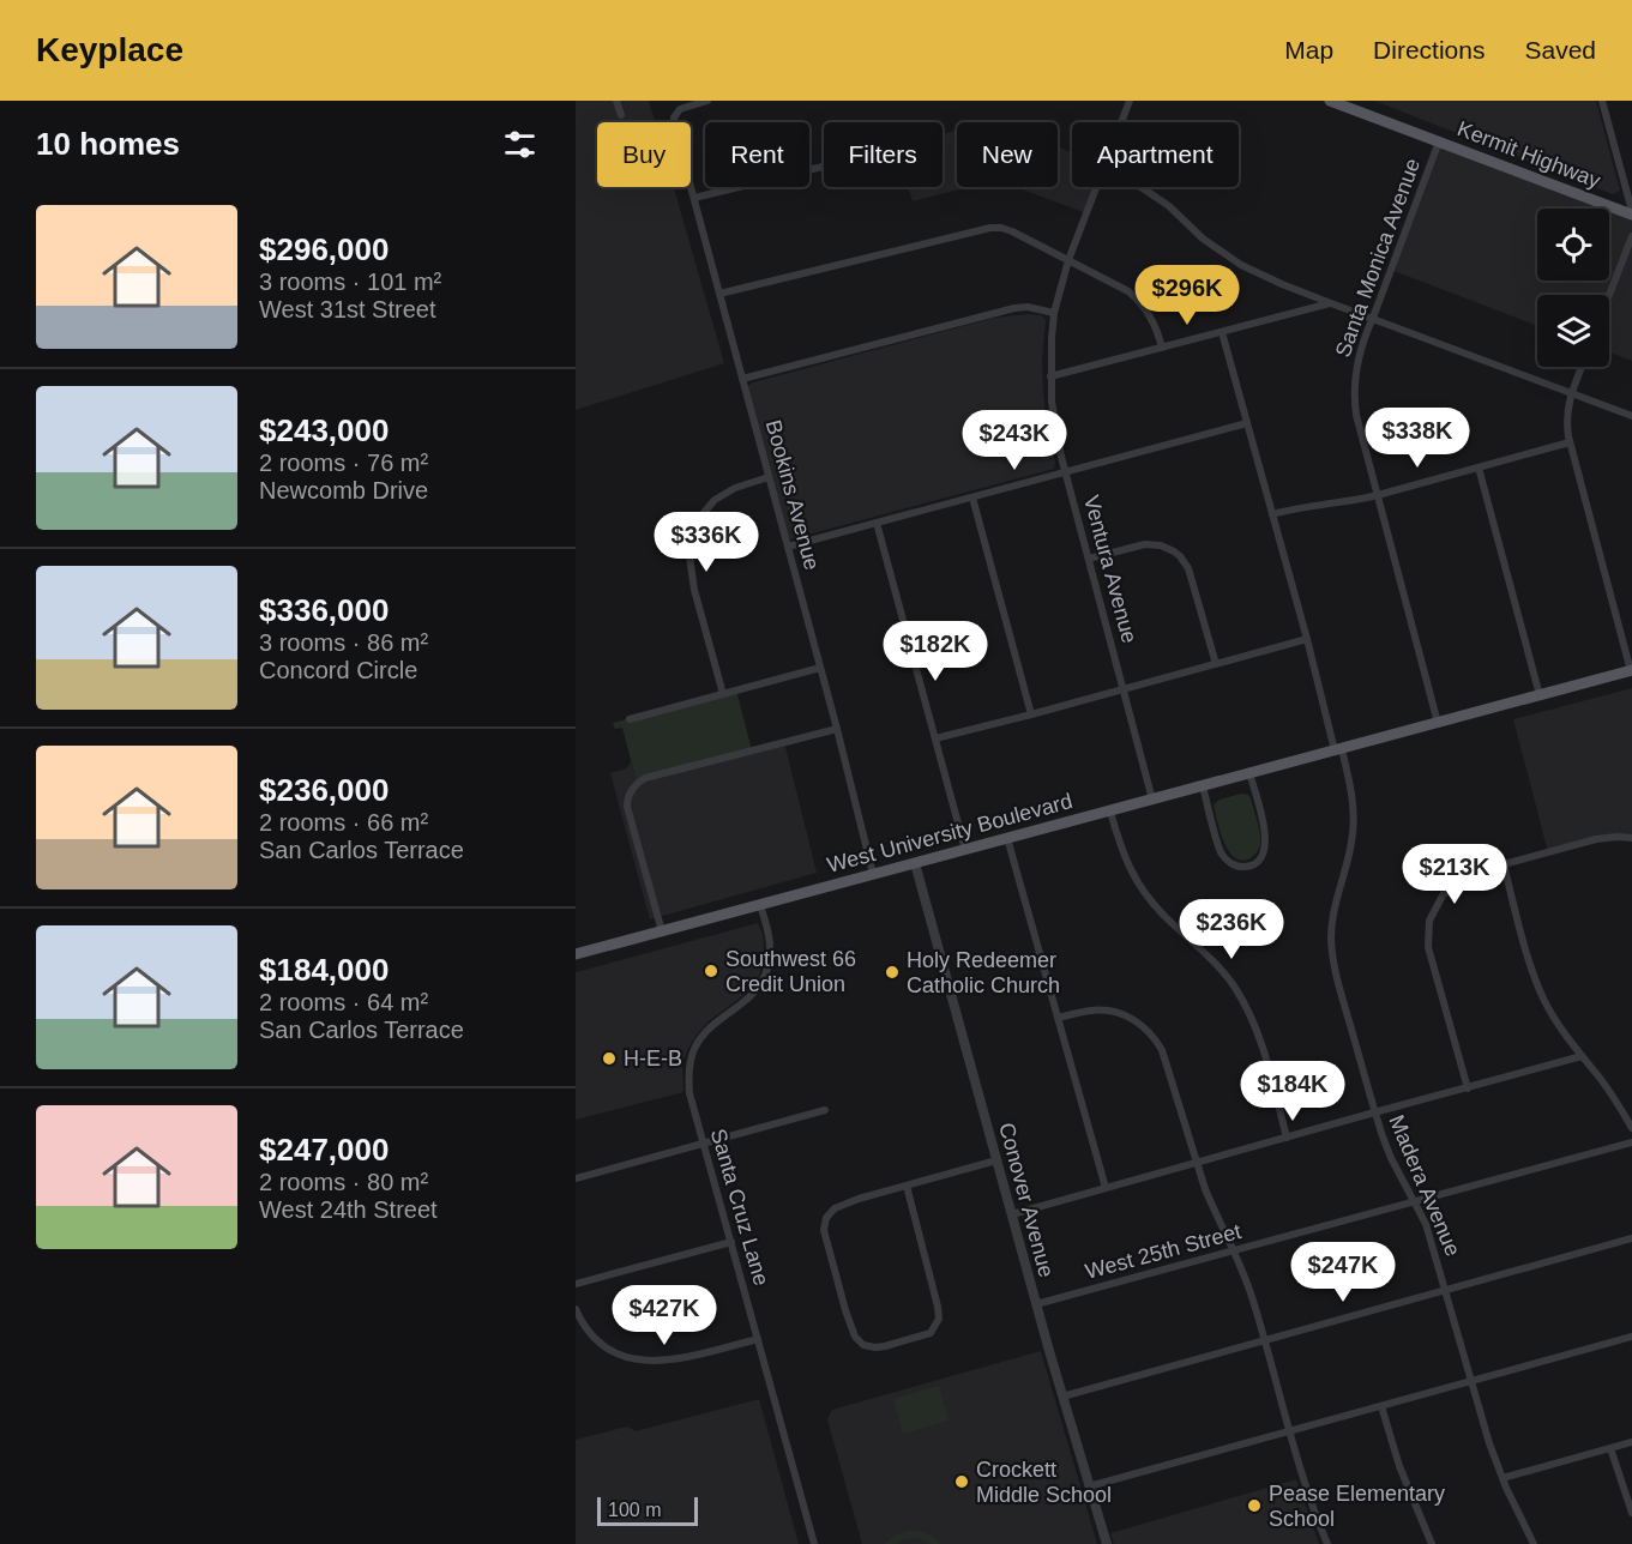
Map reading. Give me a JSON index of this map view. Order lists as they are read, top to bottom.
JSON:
{
  "streets": {
    "main road": ["Kermit Highway", "West University Boulevard"],
    "street": [
      "Santa Monica Avenue",
      "Bookins Avenue",
      "Ventura Avenue",
      "Madera Avenue",
      "Conover Avenue",
      "Santa Cruz Lane",
      "West 25th Street"
    ]
  },
  "crossings": [
    ["Kermit Highway", "Santa Monica Avenue"],
    ["Santa Monica Avenue", "West University Boulevard"],
    ["Bookins Avenue", "West University Boulevard"],
    ["Ventura Avenue", "West University Boulevard"],
    ["West University Boulevard", "Madera Avenue"],
    ["West University Boulevard", "Conover Avenue"],
    ["West University Boulevard", "Santa Cruz Lane"],
    ["Madera Avenue", "West 25th Street"],
    ["Conover Avenue", "West 25th Street"]
  ],
  "places": [
    "Southwest 66 Credit Union",
    "Holy Redeemer Catholic Church",
    "H-E-B",
    "Crockett Middle School",
    "Pease Elementary School"
  ],
  "scale_bar": "100 m",
  "page": {
    "header": "Keyplace",
    "nav": ["Map", "Directions", "Saved"],
    "heading": "10 homes",
    "chip": [
      "Buy",
      "Rent",
      "Filters",
      "New",
      "Apartment"
    ],
    "list": [
      {
        "name": "$296,000",
        "note": "3 rooms · 101 m² · West 31st Street"
      },
      {
        "name": "$243,000",
        "note": "2 rooms · 76 m² · Newcomb Drive"
      },
      {
        "name": "$336,000",
        "note": "3 rooms · 86 m² · Concord Circle"
      },
      {
        "name": "$236,000",
        "note": "2 rooms · 66 m² · San Carlos Terrace"
      },
      {
        "name": "$184,000",
        "note": "2 rooms · 64 m² · San Carlos Terrace"
      },
      {
        "name": "$247,000",
        "note": "2 rooms · 80 m² · West 24th Street"
      }
    ],
    "price": [
      "$296K",
      "$338K",
      "$243K",
      "$336K",
      "$182K",
      "$213K",
      "$236K",
      "$184K",
      "$247K",
      "$427K"
    ],
    "scale": "100 m"
  }
}
